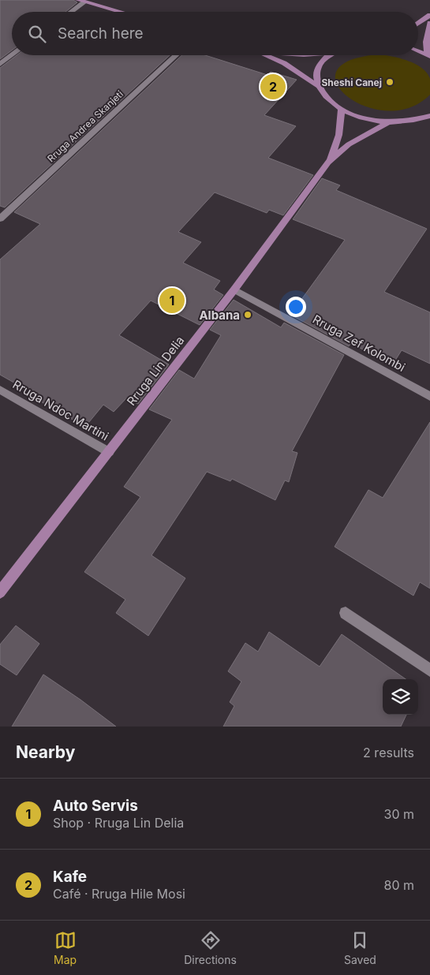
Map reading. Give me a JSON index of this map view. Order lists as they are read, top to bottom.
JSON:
{
  "streets": {
    "main road": ["Rruga Lin Delia"],
    "street": ["Rruga Andrea Skanjeti", "Rruga Zef Kolombi", "Rruga Ndoc Martini"]
  },
  "crossings": [
    ["Rruga Zef Kolombi", "Rruga Lin Delia"],
    ["Rruga Lin Delia", "Rruga Ndoc Martini"]
  ],
  "places": ["Sheshi Canej", "Albana"],
  "page": {
    "search": "Search here",
    "pins": ["2", "1"],
    "heading": ["Nearby", "2 results"],
    "list": [
      {
        "mark": "1",
        "name": "Auto Servis",
        "note": "Shop · Rruga Lin Delia",
        "value": "30 m"
      },
      {
        "mark": "2",
        "name": "Kafe",
        "note": "Café · Rruga Hile Mosi",
        "value": "80 m"
      }
    ],
    "nav": ["Map", "Directions", "Saved"]
  }
}
